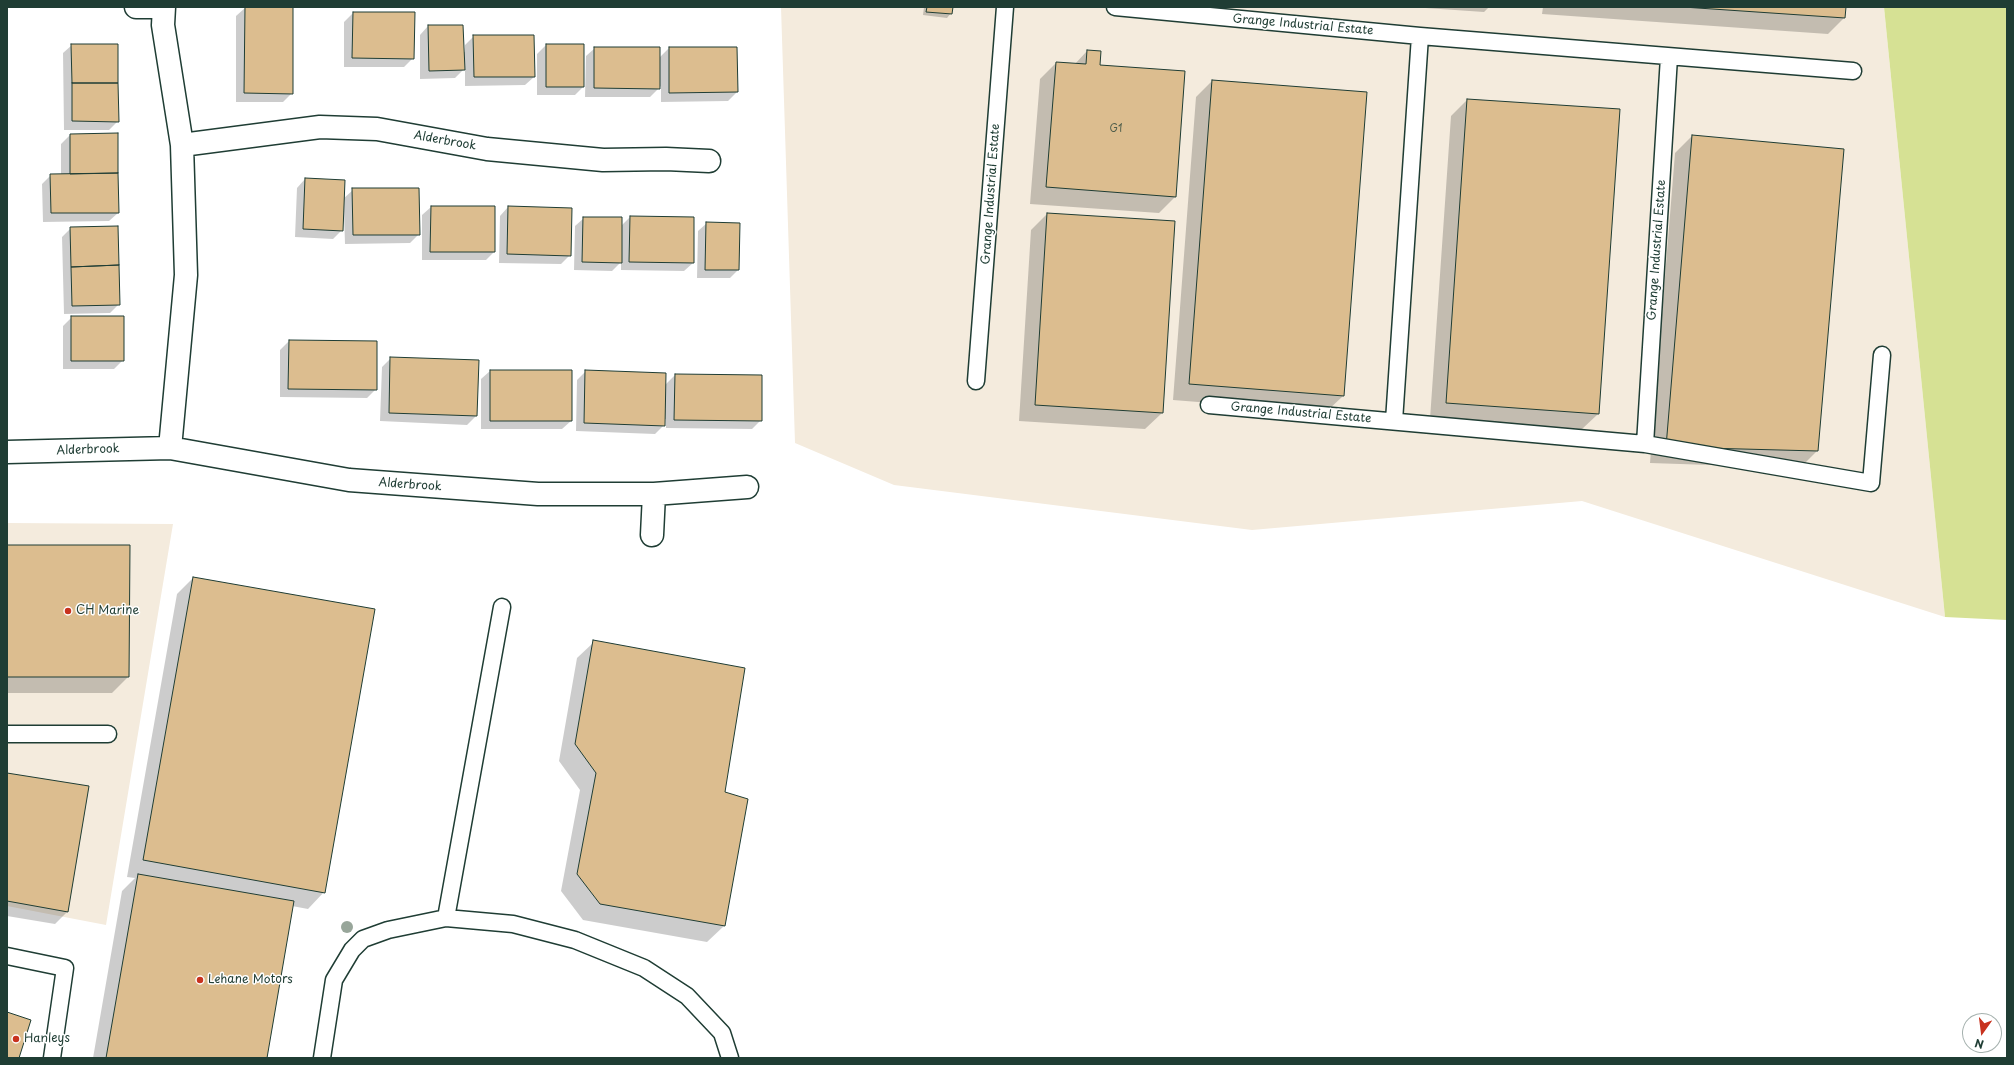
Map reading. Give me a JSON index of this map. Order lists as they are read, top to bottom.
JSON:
{
  "streets": {
    "street": ["Alderbrook"],
    "lane": ["Grange Industrial Estate"]
  },
  "places": ["CH Marine", "Lehane Motors", "Hanleys"],
  "house_numbers": ["G1"],
  "north": "bottom"
}
